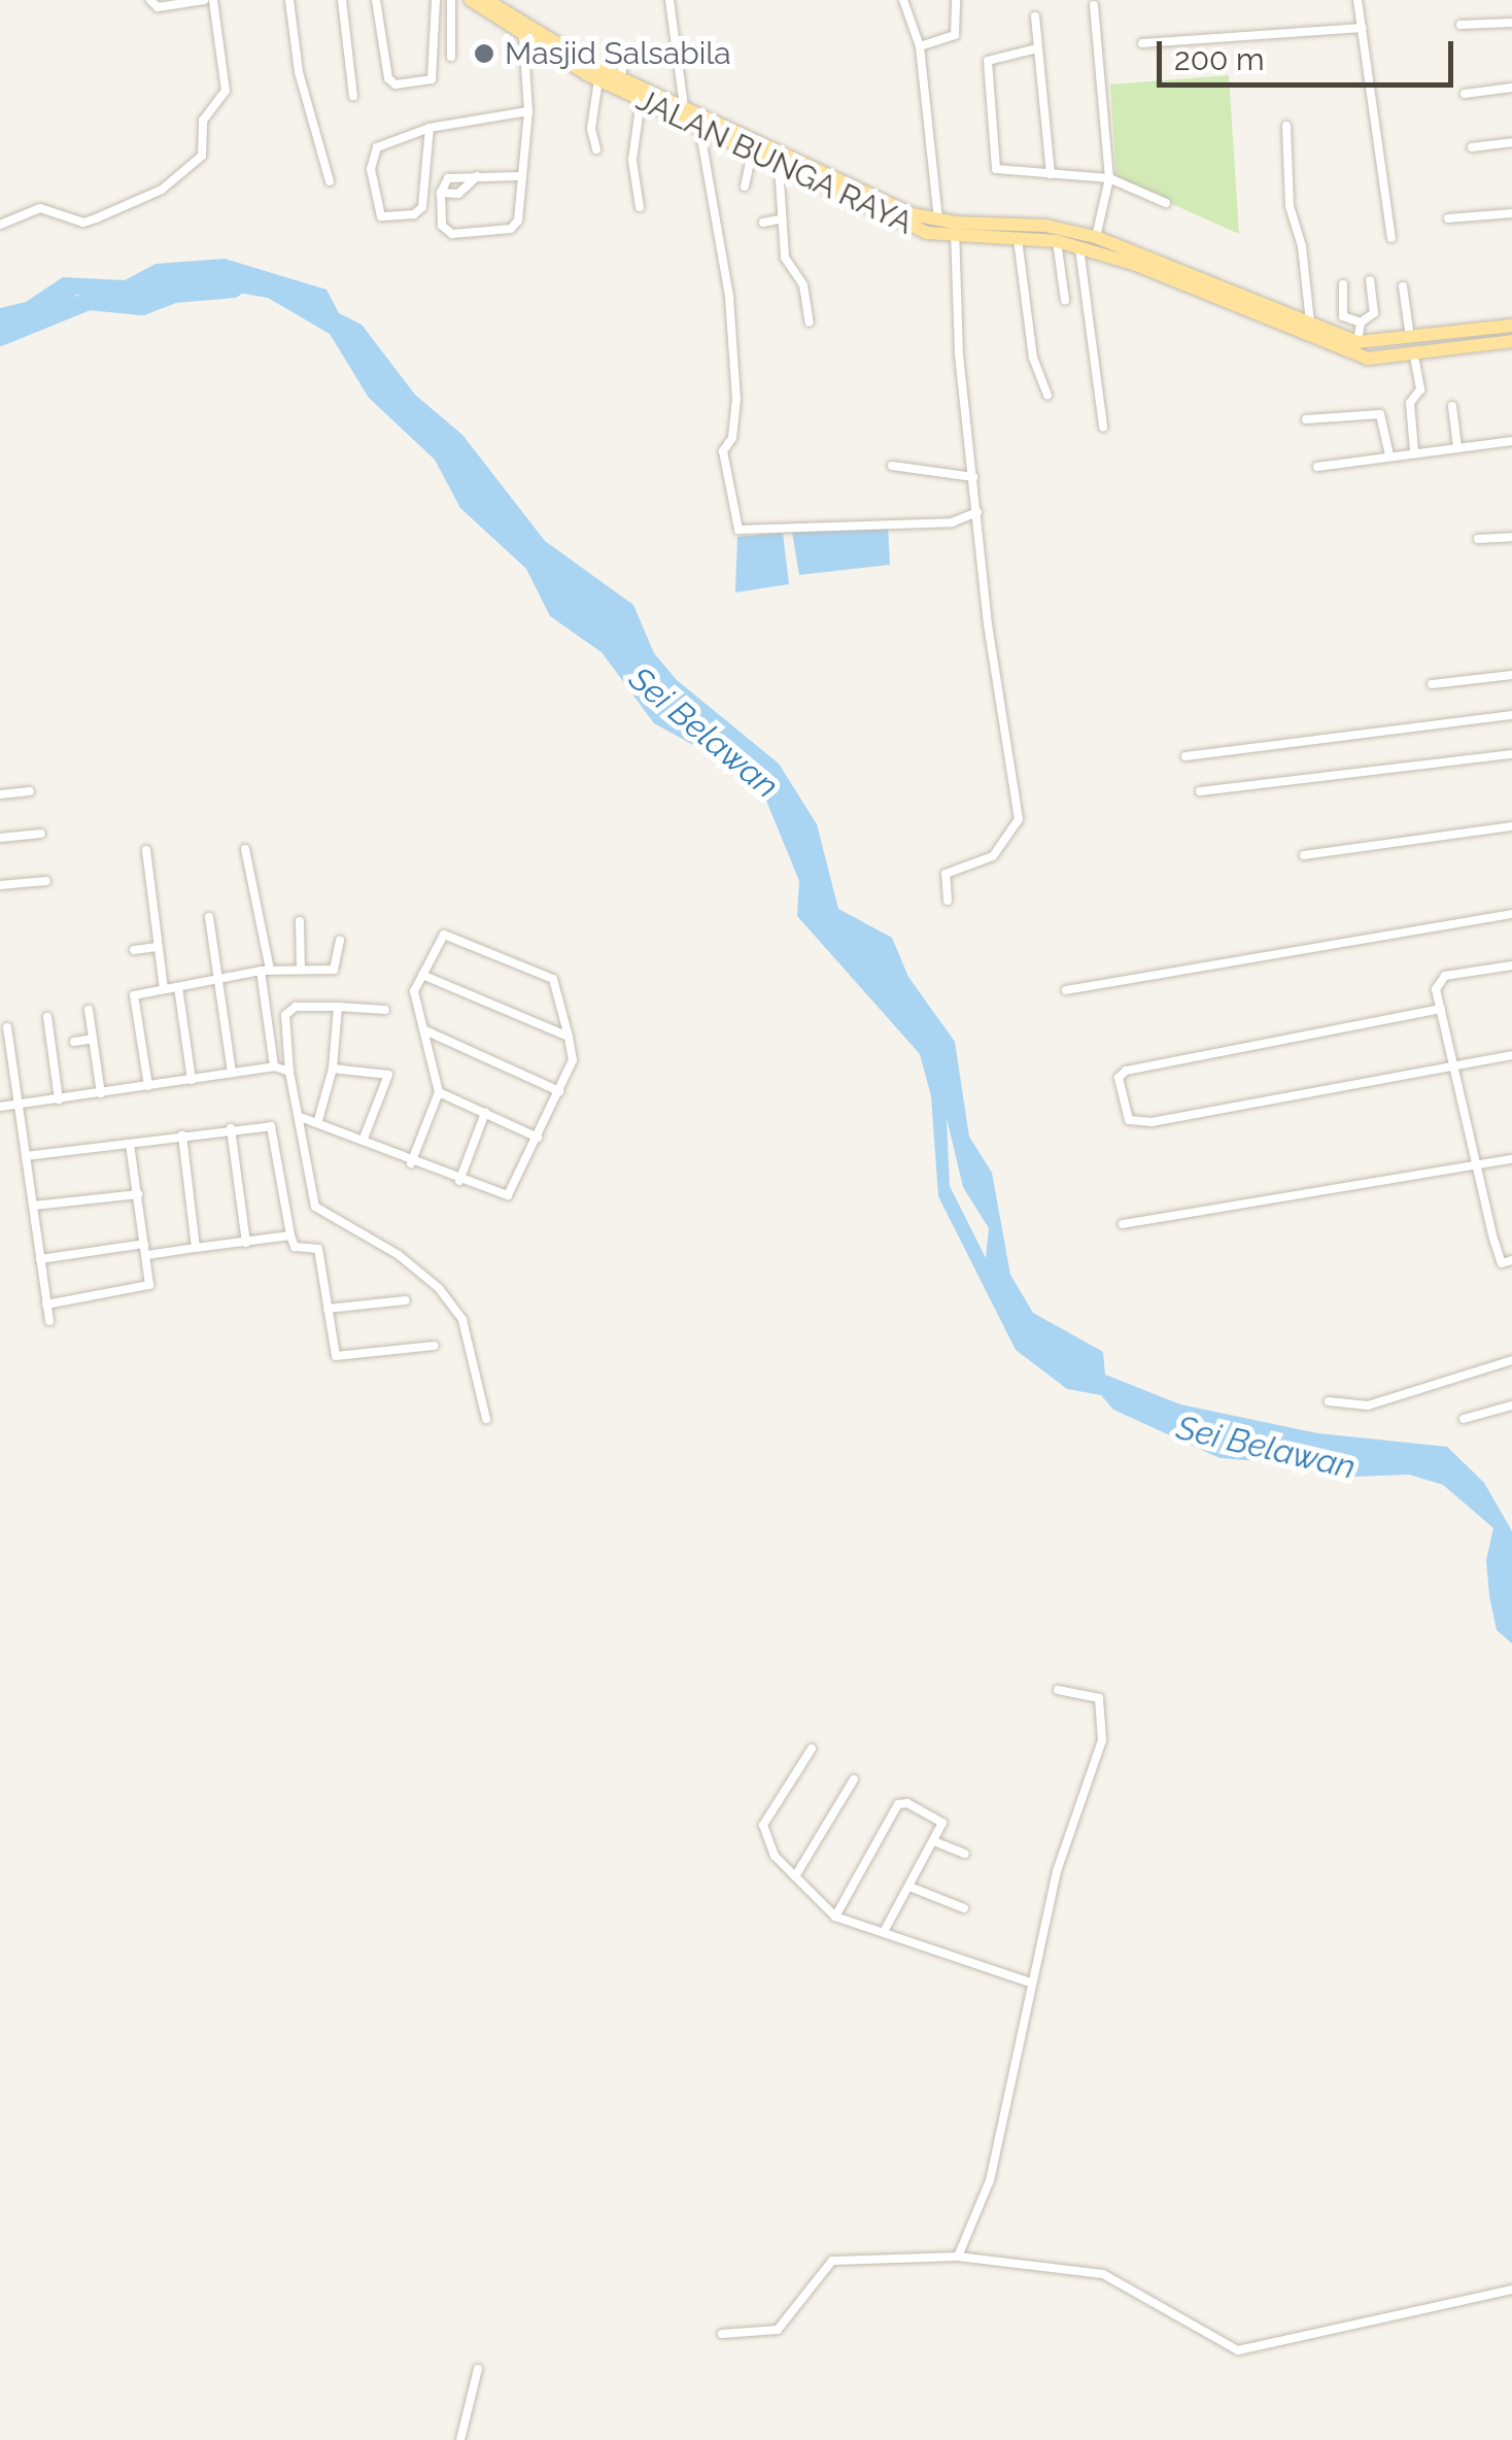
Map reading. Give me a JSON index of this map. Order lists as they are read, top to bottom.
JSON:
{
  "streets": {
    "main road": ["JALAN BUNGA RAYA"]
  },
  "water": ["Sei Belawan"],
  "places": ["Masjid Salsabila"],
  "scale_bar": "200 m"
}
